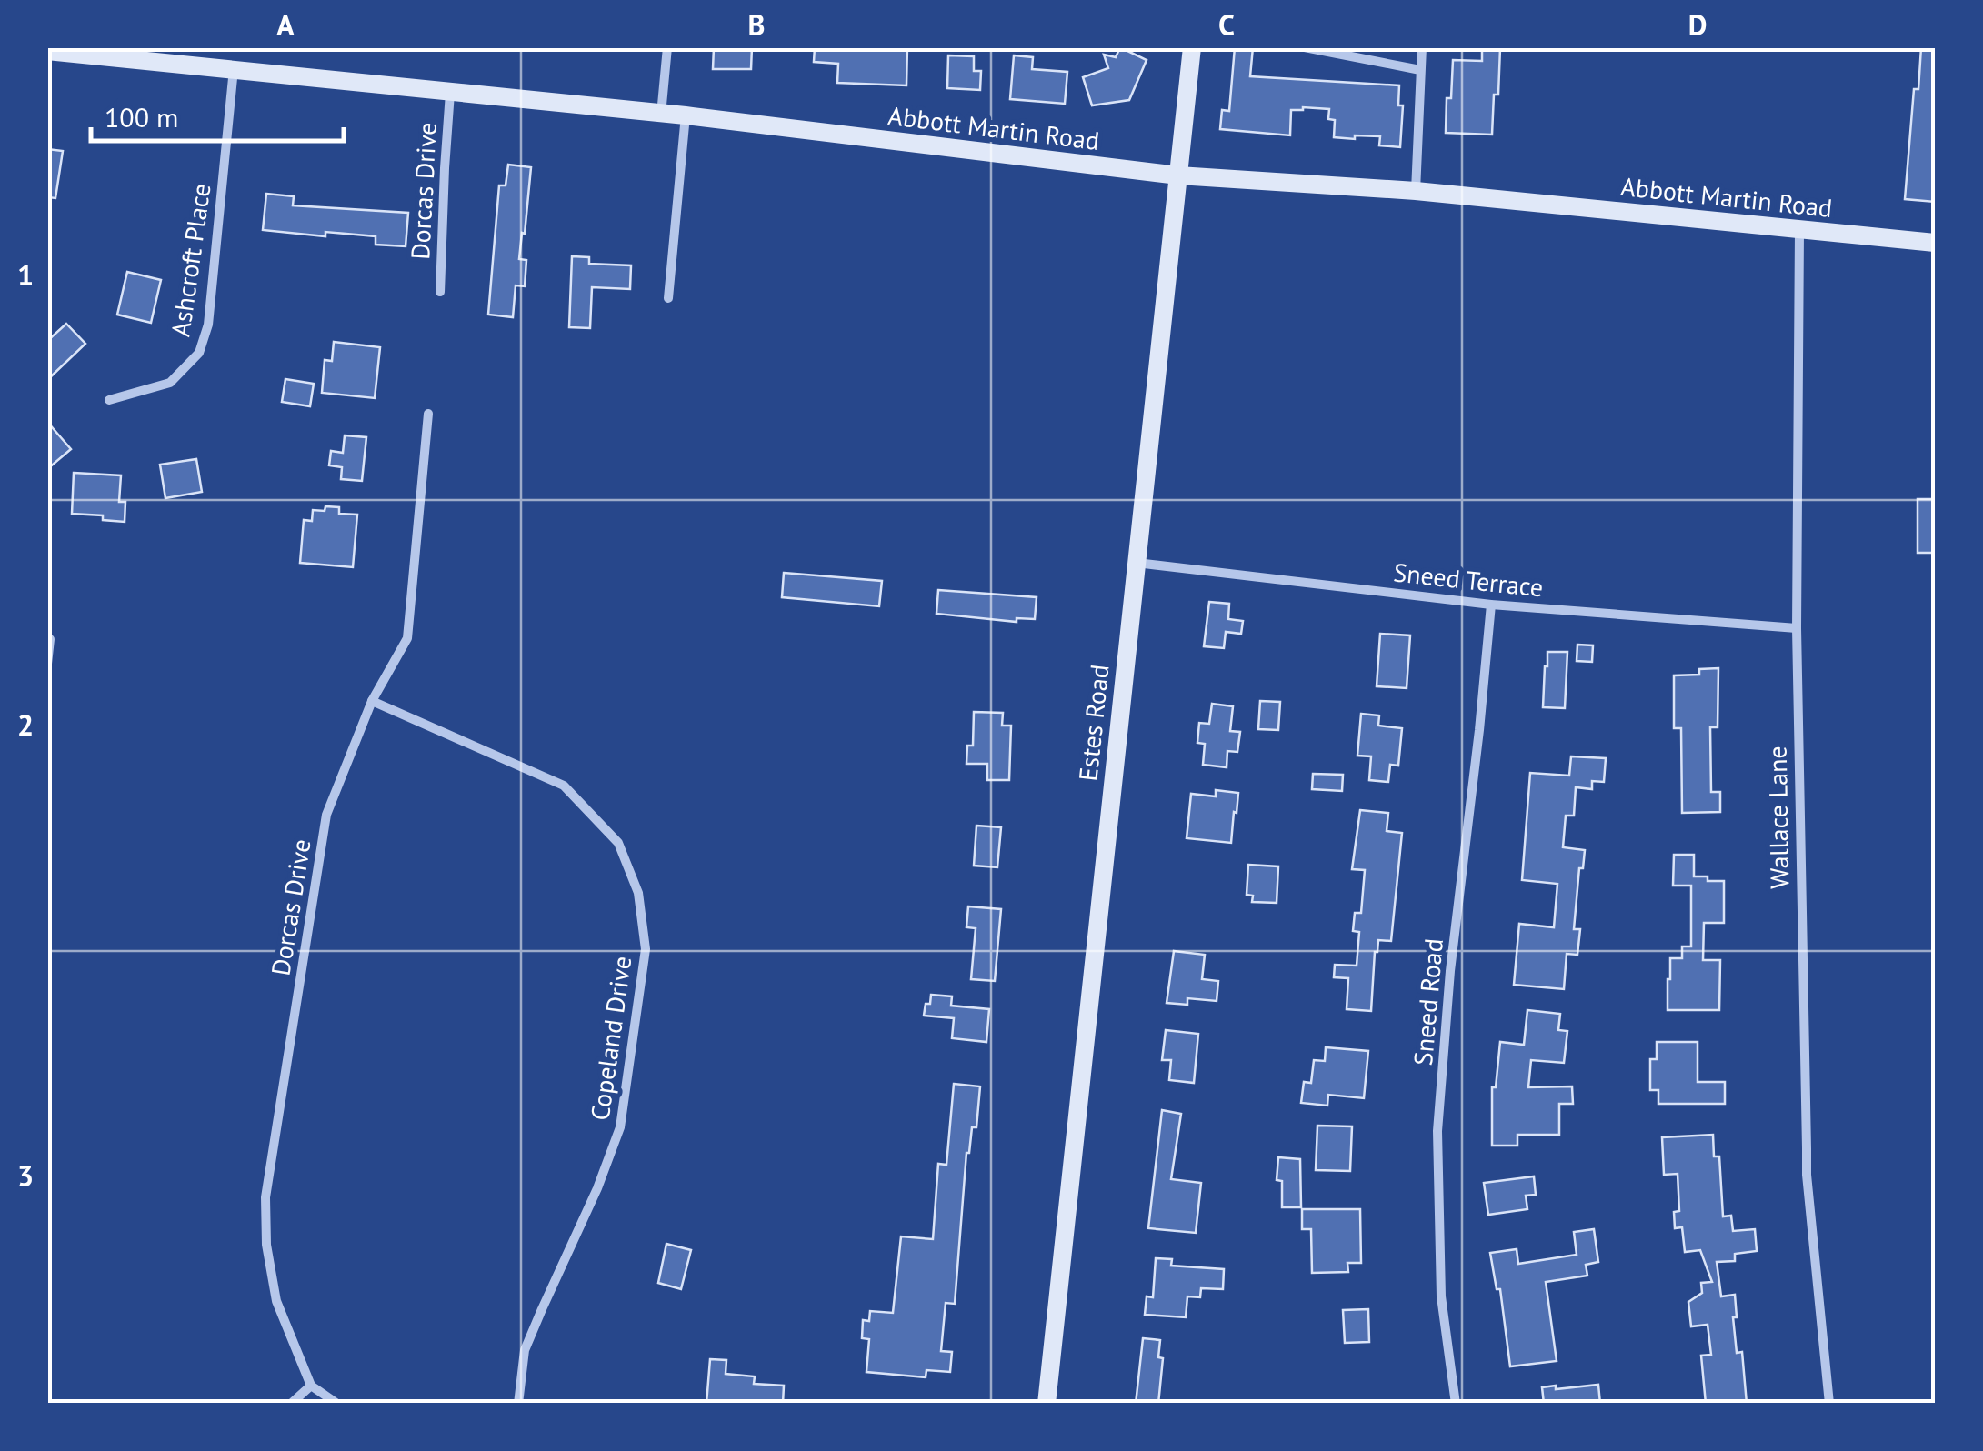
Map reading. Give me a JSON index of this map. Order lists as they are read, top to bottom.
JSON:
{
  "streets": {
    "main road": ["Abbott Martin Road", "Estes Road"],
    "street": [
      "Dorcas Drive",
      "Ashcroft Place",
      "Sneed Terrace",
      "Wallace Lane",
      "Sneed Road",
      "Copeland Drive"
    ]
  },
  "crossings": [
    ["Abbott Martin Road", "Dorcas Drive"],
    ["Abbott Martin Road", "Ashcroft Place"],
    ["Abbott Martin Road", "Estes Road"],
    ["Abbott Martin Road", "Wallace Lane"],
    ["Dorcas Drive", "Copeland Drive"],
    ["Sneed Terrace", "Estes Road"],
    ["Sneed Terrace", "Wallace Lane"],
    ["Sneed Terrace", "Sneed Road"]
  ],
  "scale_bar": "100 m",
  "grid": {
    "columns": [
      "A",
      "B",
      "C",
      "D"
    ],
    "rows": ["1", "2", "3"]
  }
}
